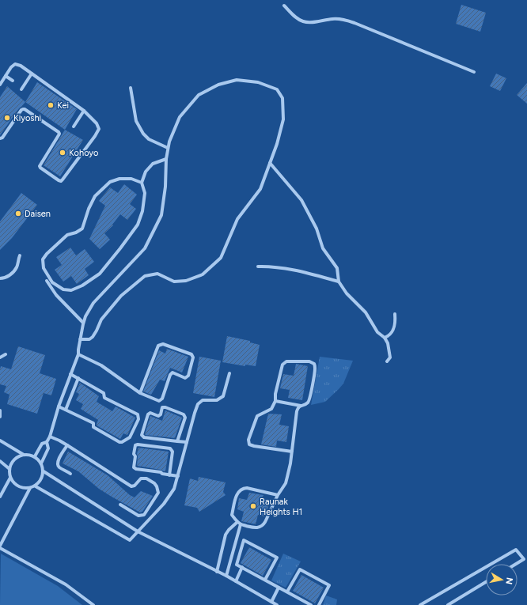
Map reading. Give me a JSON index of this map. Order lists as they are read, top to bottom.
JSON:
{
  "places": [
    "Kei",
    "Kiyoshi",
    "Kohoyo",
    "Daisen",
    "Raunak Heights H1"
  ],
  "north": "right"
}
